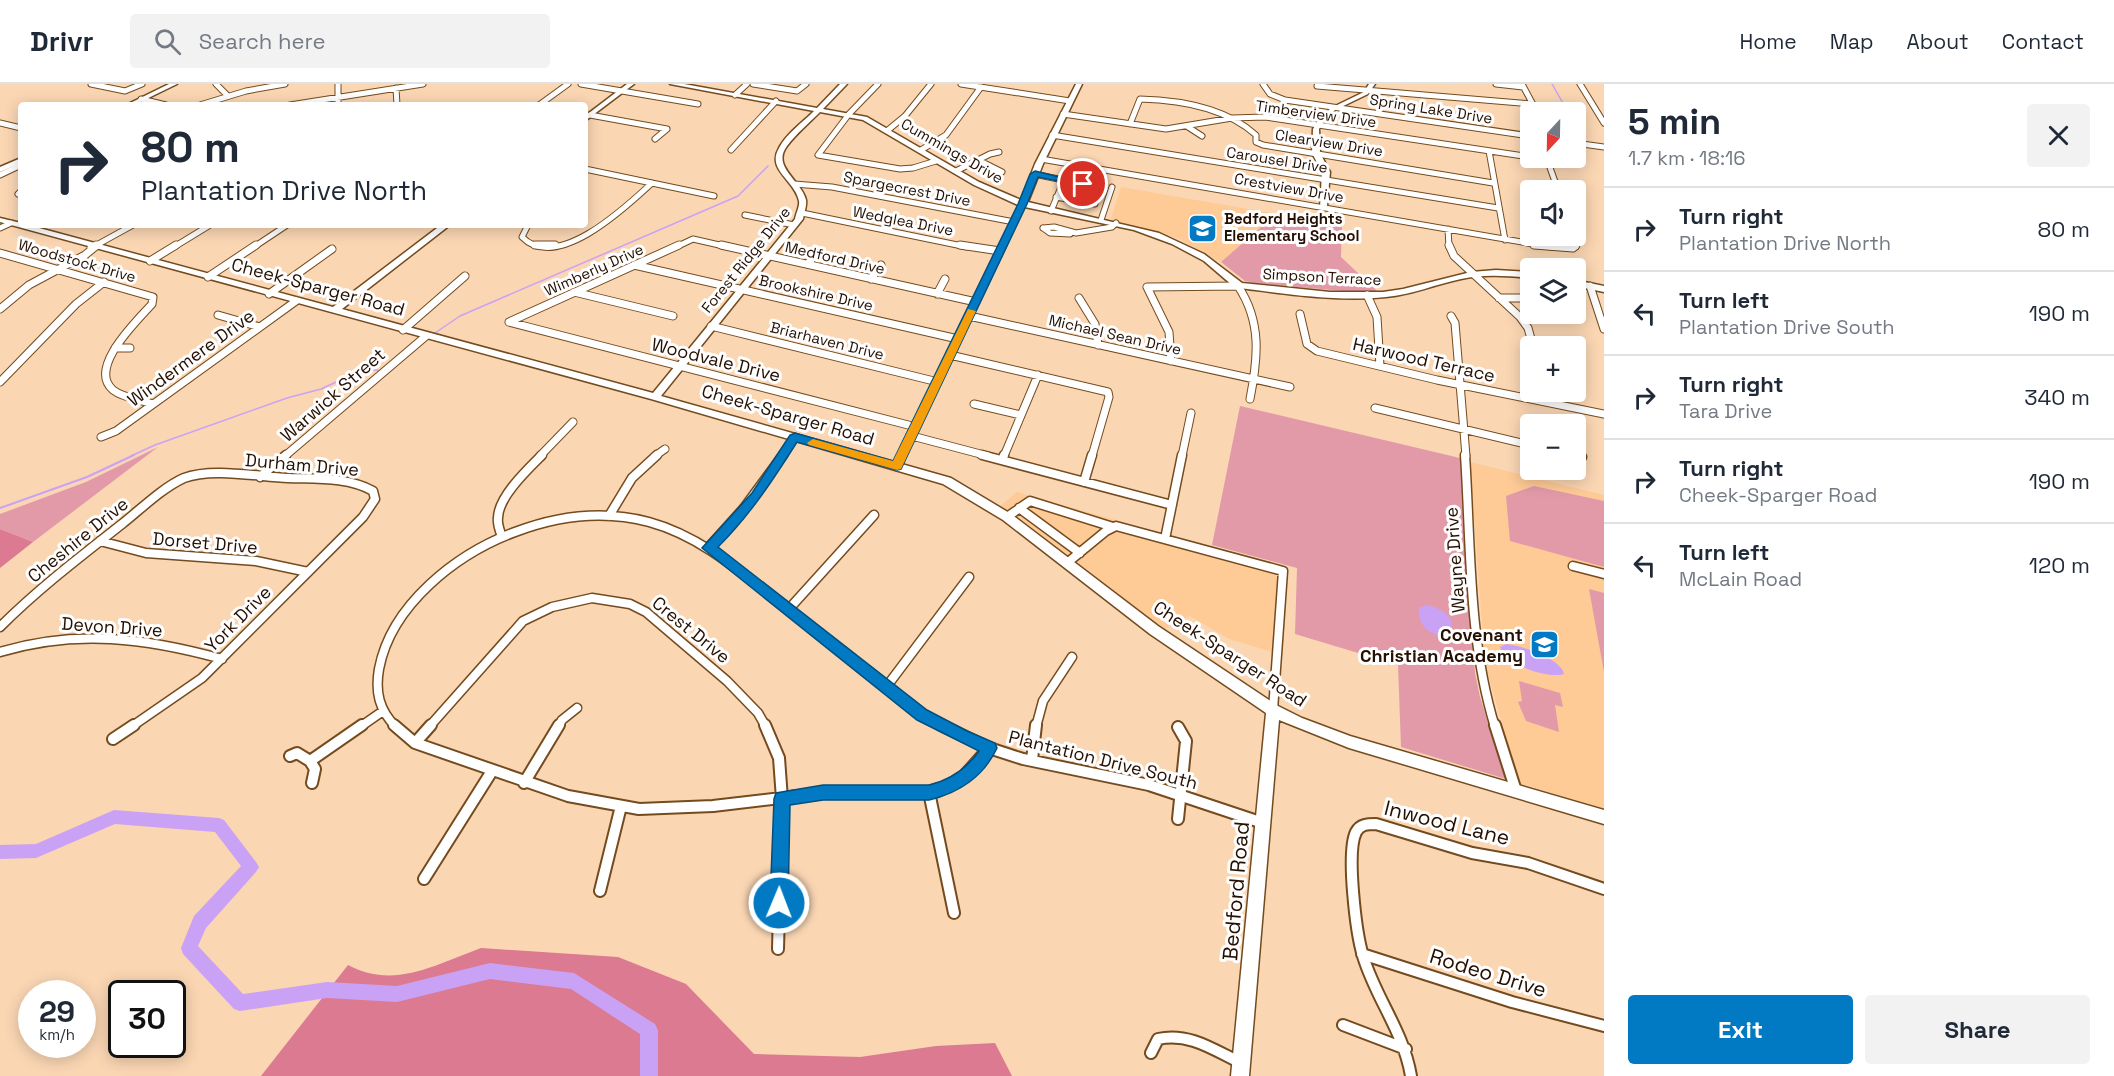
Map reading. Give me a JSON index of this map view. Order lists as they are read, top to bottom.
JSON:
{
  "streets": {
    "street": [
      "Spring Lake Drive",
      "Timberview Drive",
      "Clearview Drive",
      "Cummings Drive",
      "Carousel Drive",
      "Crestview Drive",
      "Spargecrest Drive",
      "Wedglea Drive",
      "Medford Drive",
      "Forest Ridge Drive",
      "Woodstock Drive",
      "Wimberly Drive",
      "Simpson Terrace",
      "Cheek-Sparger Road",
      "Brookshire Drive",
      "Michael Sean Drive",
      "Briarhaven Drive",
      "Windermere Drive",
      "Woodvale Drive",
      "Harwood Terrace",
      "Warwick Street",
      "Durham Drive",
      "Cheshire Drive",
      "Dorset Drive",
      "Wayne Drive",
      "York Drive",
      "Devon Drive",
      "Crest Drive",
      "Plantation Drive South",
      "Inwood Lane",
      "Bedford Road",
      "Rodeo Drive"
    ]
  },
  "crossings": [
    ["Timberview Drive", "Clearview Drive"],
    ["Cummings Drive", "Forest Ridge Drive"],
    ["Cummings Drive", "Simpson Terrace"],
    ["Spargecrest Drive", "Forest Ridge Drive"],
    ["Wedglea Drive", "Forest Ridge Drive"],
    ["Medford Drive", "Forest Ridge Drive"],
    ["Medford Drive", "Wimberly Drive"],
    ["Forest Ridge Drive", "Cheek-Sparger Road"],
    ["Forest Ridge Drive", "Brookshire Drive"],
    ["Forest Ridge Drive", "Briarhaven Drive"],
    ["Forest Ridge Drive", "Woodvale Drive"],
    ["Woodstock Drive", "Windermere Drive"],
    ["Wimberly Drive", "Brookshire Drive"],
    ["Wimberly Drive", "Woodvale Drive"],
    ["Simpson Terrace", "Michael Sean Drive"],
    ["Cheek-Sparger Road", "Windermere Drive"],
    ["Cheek-Sparger Road", "Warwick Street"],
    ["Cheek-Sparger Road", "Wayne Drive"],
    ["Cheek-Sparger Road", "Bedford Road"],
    ["Harwood Terrace", "Wayne Drive"],
    ["Warwick Street", "Durham Drive"],
    ["Durham Drive", "Cheshire Drive"],
    ["Durham Drive", "York Drive"],
    ["Cheshire Drive", "Dorset Drive"],
    ["Dorset Drive", "York Drive"],
    ["York Drive", "Devon Drive"],
    ["Plantation Drive South", "Bedford Road"],
    ["Inwood Lane", "Rodeo Drive"]
  ],
  "places": {
    "school or university": ["Bedford Heights Elementary School", "Covenant Christian Academy"]
  },
  "north": "bottom",
  "page": {
    "header": "Drivr",
    "search": "Search here",
    "nav": [
      "Home",
      "Map",
      "About",
      "Contact"
    ],
    "heading": ["5 min", "1.7 km · 18:16"],
    "map_buttons": ["+", "−"],
    "turn": ["80 m", "Plantation Drive North"],
    "list": [
      {
        "name": "Turn right",
        "note": "Plantation Drive North",
        "value": "80 m"
      },
      {
        "name": "Turn left",
        "note": "Plantation Drive South",
        "value": "190 m"
      },
      {
        "name": "Turn right",
        "note": "Tara Drive",
        "value": "340 m"
      },
      {
        "name": "Turn right",
        "note": "Cheek-Sparger Road",
        "value": "190 m"
      },
      {
        "name": "Turn left",
        "note": "McLain Road",
        "value": "120 m"
      }
    ],
    "speed": "29 km/h",
    "limit": "30",
    "buttons": ["Exit", "Share"]
  }
}
